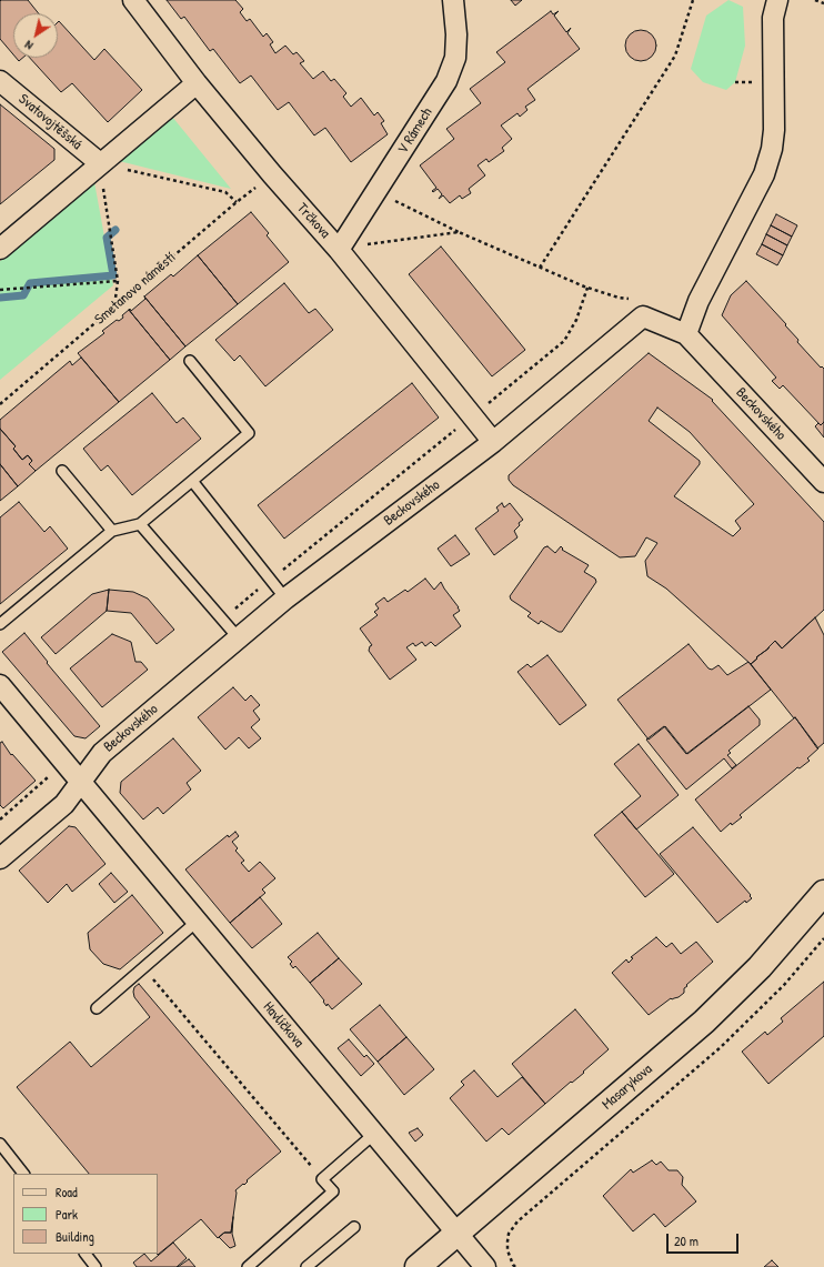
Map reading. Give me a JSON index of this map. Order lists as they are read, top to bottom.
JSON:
{
  "streets": {
    "main road": ["Masarykova"],
    "street": [
      "Svatovojtěšská",
      "V Rámech",
      "Trčkova",
      "Beckovského",
      "Havlíčkova"
    ],
    "path": ["Smetanovo náměstí"]
  },
  "crossings": [
    ["V Rámech", "Trčkova"],
    ["Trčkova", "Smetanovo náměstí"],
    ["Trčkova", "Beckovského"],
    ["Beckovského", "Havlíčkova"],
    ["Havlíčkova", "Masarykova"]
  ],
  "legend": ["Road", "Park", "Building"],
  "scale_bar": "20 m",
  "north": "bottom left"
}
